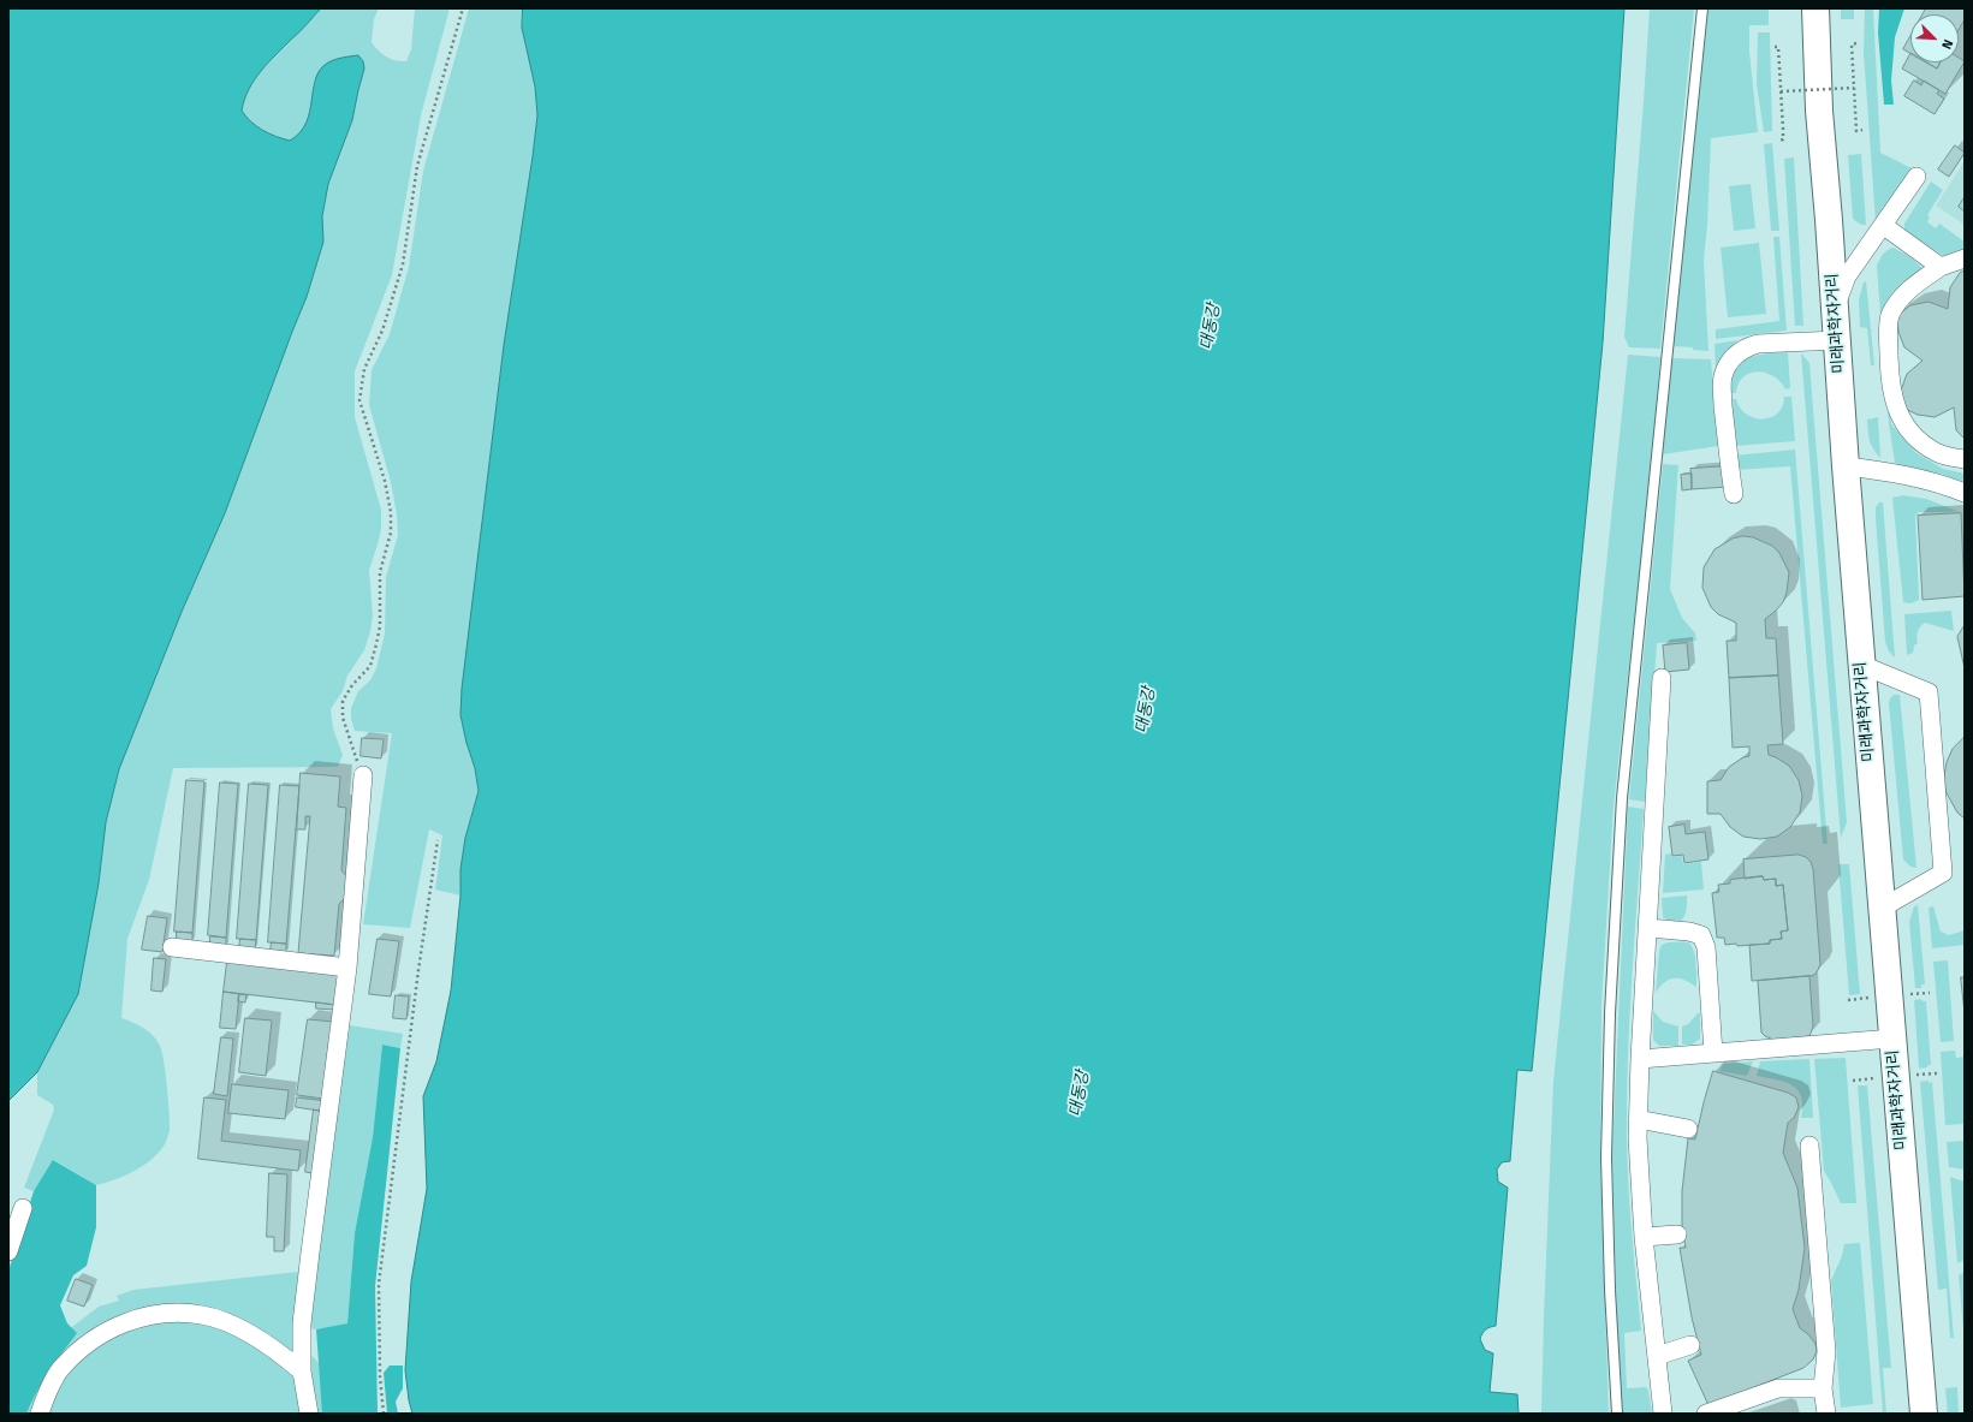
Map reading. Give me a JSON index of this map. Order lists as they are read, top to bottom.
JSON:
{
  "streets": {
    "main road": ["미래과학자거리"]
  },
  "water": ["대동강"],
  "north": "bottom right"
}
